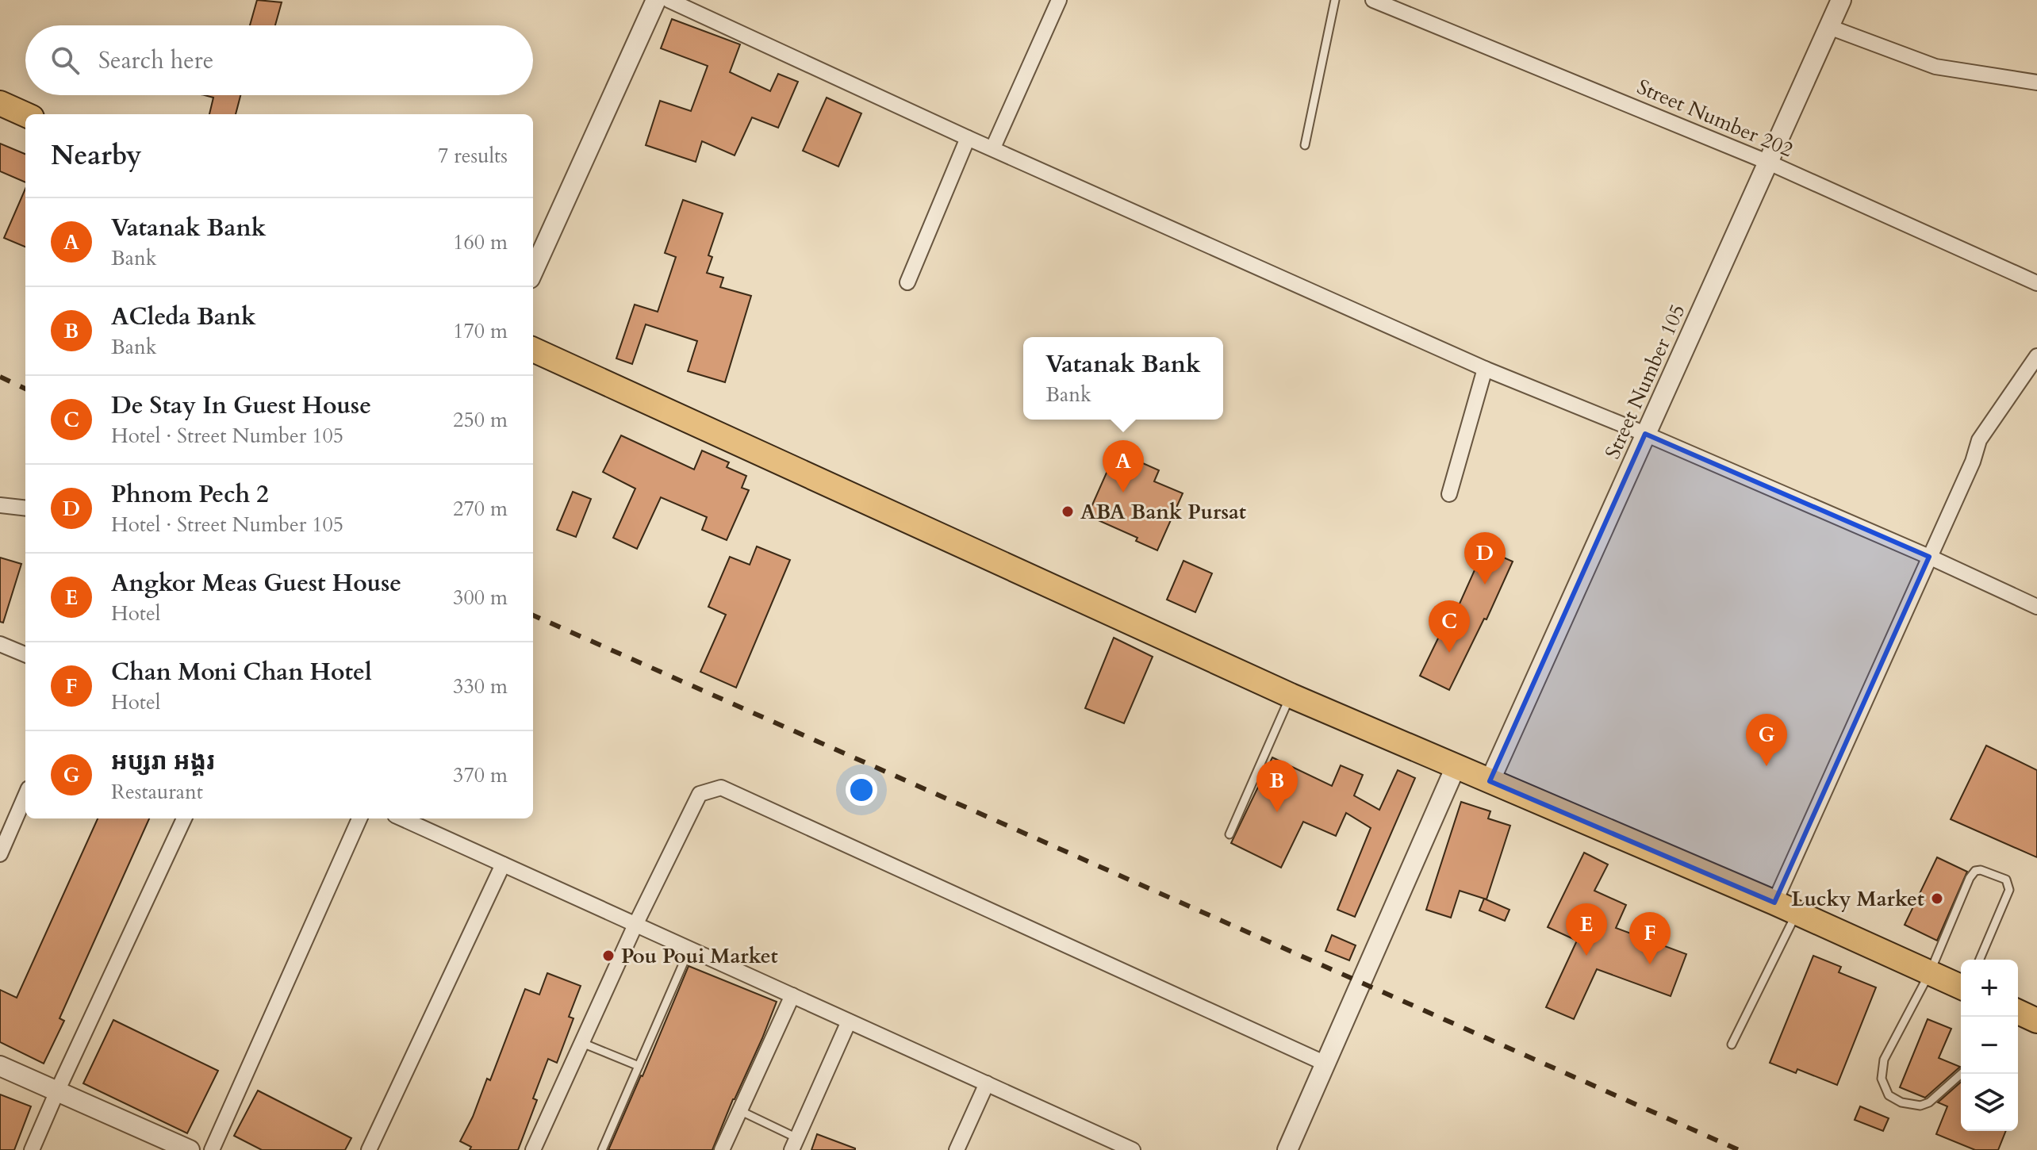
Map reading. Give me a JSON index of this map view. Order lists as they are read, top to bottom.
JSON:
{
  "streets": {
    "street": ["Street Number 202", "Street Number 105"]
  },
  "crossings": [
    ["Street Number 202", "Street Number 105"]
  ],
  "places": ["ABA Bank Pursat", "Lucky Market", "Pou Poui Market"],
  "page": {
    "search": "Search here",
    "heading": ["Nearby", "7 results"],
    "list": [
      {
        "mark": "A",
        "name": "Vatanak Bank",
        "note": "Bank",
        "value": "160 m"
      },
      {
        "mark": "B",
        "name": "ACleda Bank",
        "note": "Bank",
        "value": "170 m"
      },
      {
        "mark": "C",
        "name": "De Stay In Guest House",
        "note": "Hotel · Street Number 105",
        "value": "250 m"
      },
      {
        "mark": "D",
        "name": "Phnom Pech 2",
        "note": "Hotel · Street Number 105",
        "value": "270 m"
      },
      {
        "mark": "E",
        "name": "Angkor Meas Guest House",
        "note": "Hotel",
        "value": "300 m"
      },
      {
        "mark": "F",
        "name": "Chan Moni Chan Hotel",
        "note": "Hotel",
        "value": "330 m"
      },
      {
        "mark": "G",
        "name": "អប្សរា អង្គរ",
        "note": "Restaurant",
        "value": "370 m"
      }
    ],
    "popup": ["Vatanak Bank", "Bank"],
    "pins": [
      "A",
      "D",
      "C",
      "G",
      "B",
      "E",
      "F"
    ],
    "map_buttons": ["+", "−"]
  }
}
